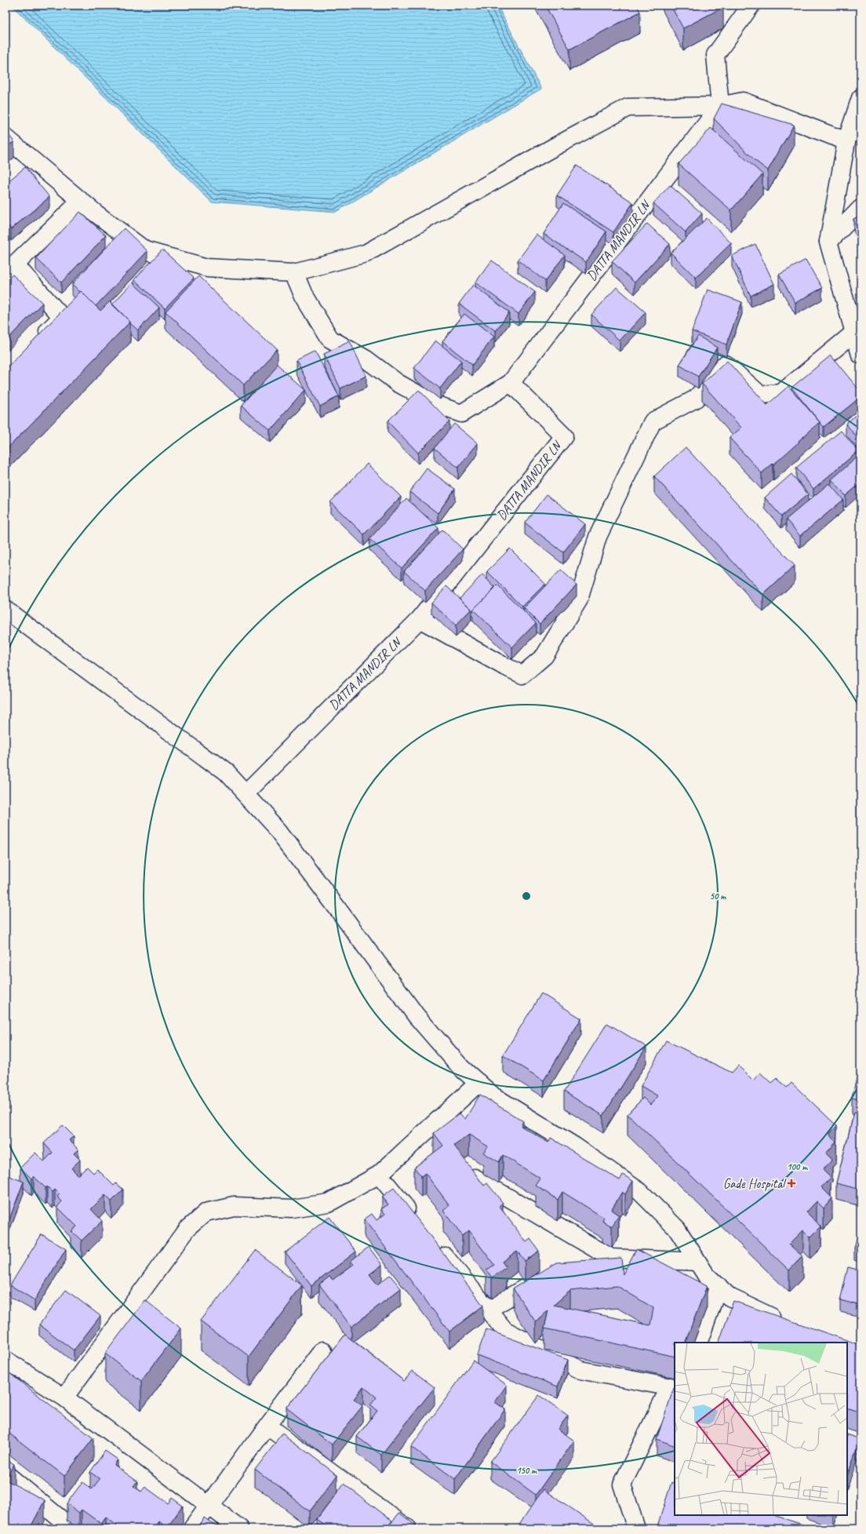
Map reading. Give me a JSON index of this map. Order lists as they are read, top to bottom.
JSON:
{
  "streets": {
    "street": ["DATTA MANDIR LN"]
  },
  "places": {
    "health": ["Gade Hospital"]
  },
  "rings": ["50 m", "100 m", "150 m"]
}
